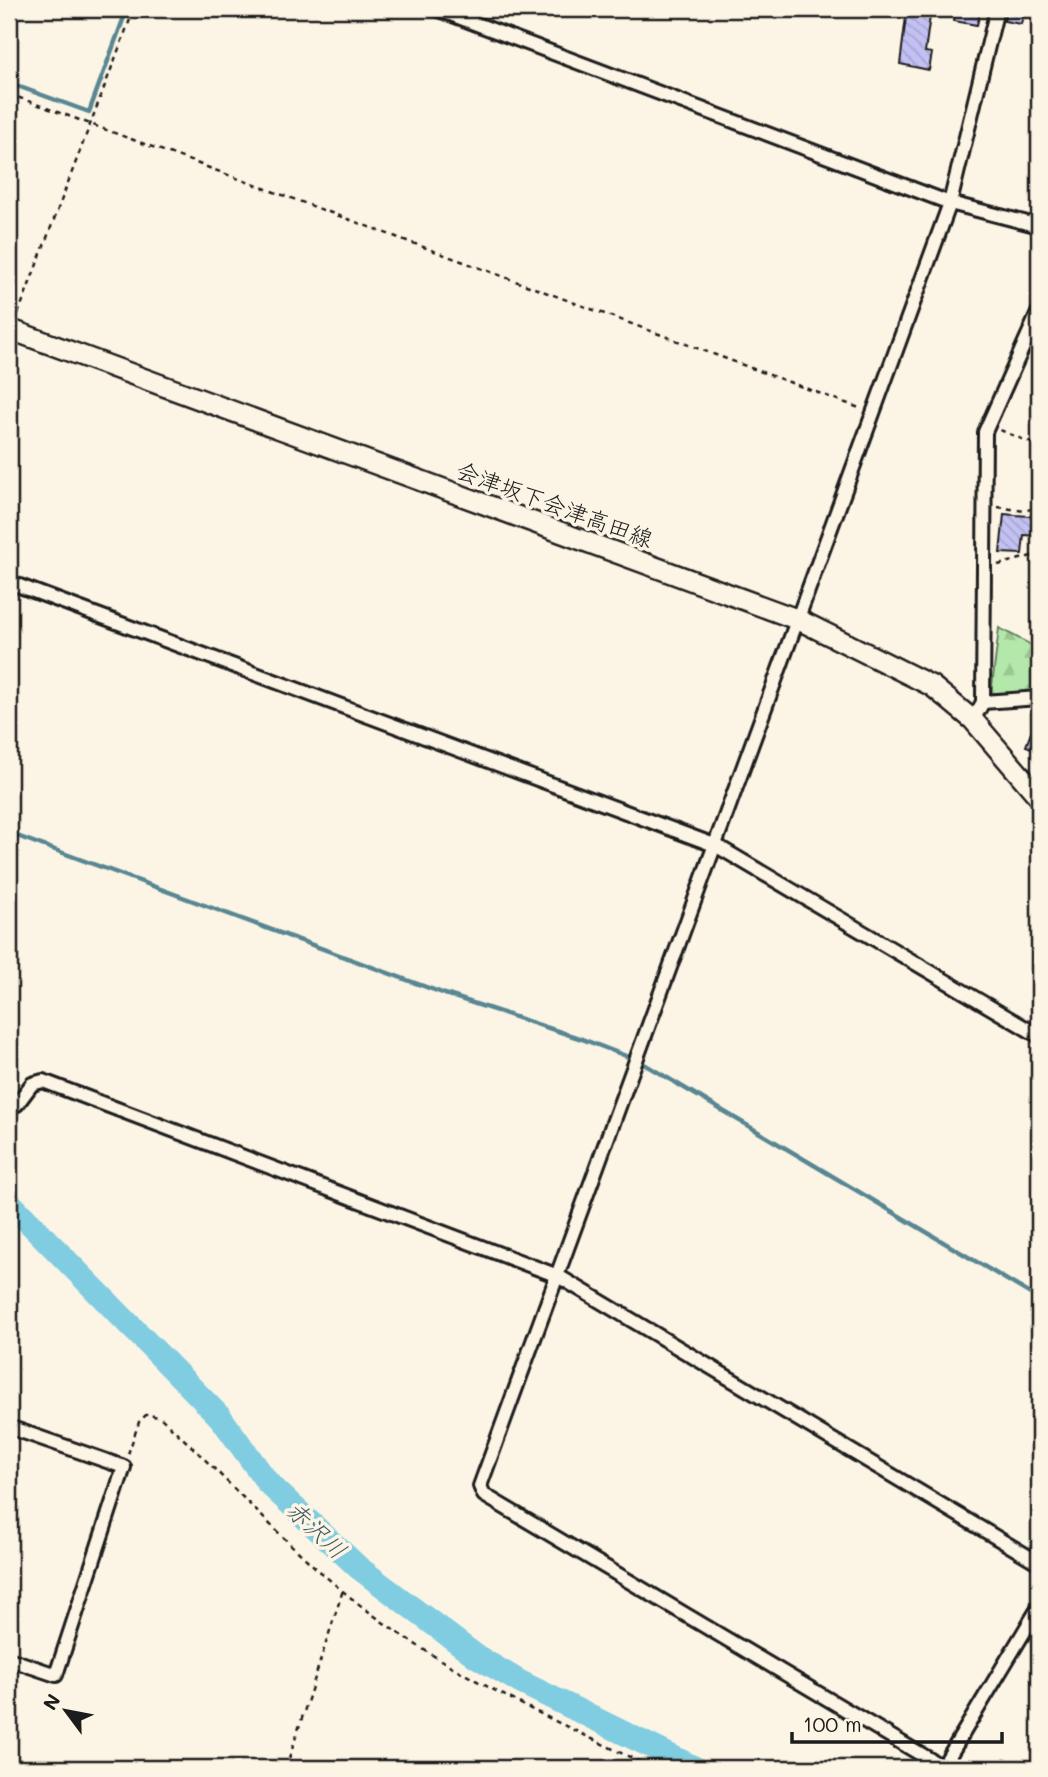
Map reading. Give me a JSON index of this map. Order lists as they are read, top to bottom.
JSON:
{
  "streets": {
    "main road": ["会津坂下会津高田線"]
  },
  "water": ["赤沢川"],
  "scale_bar": "100 m",
  "north": "top left"
}
